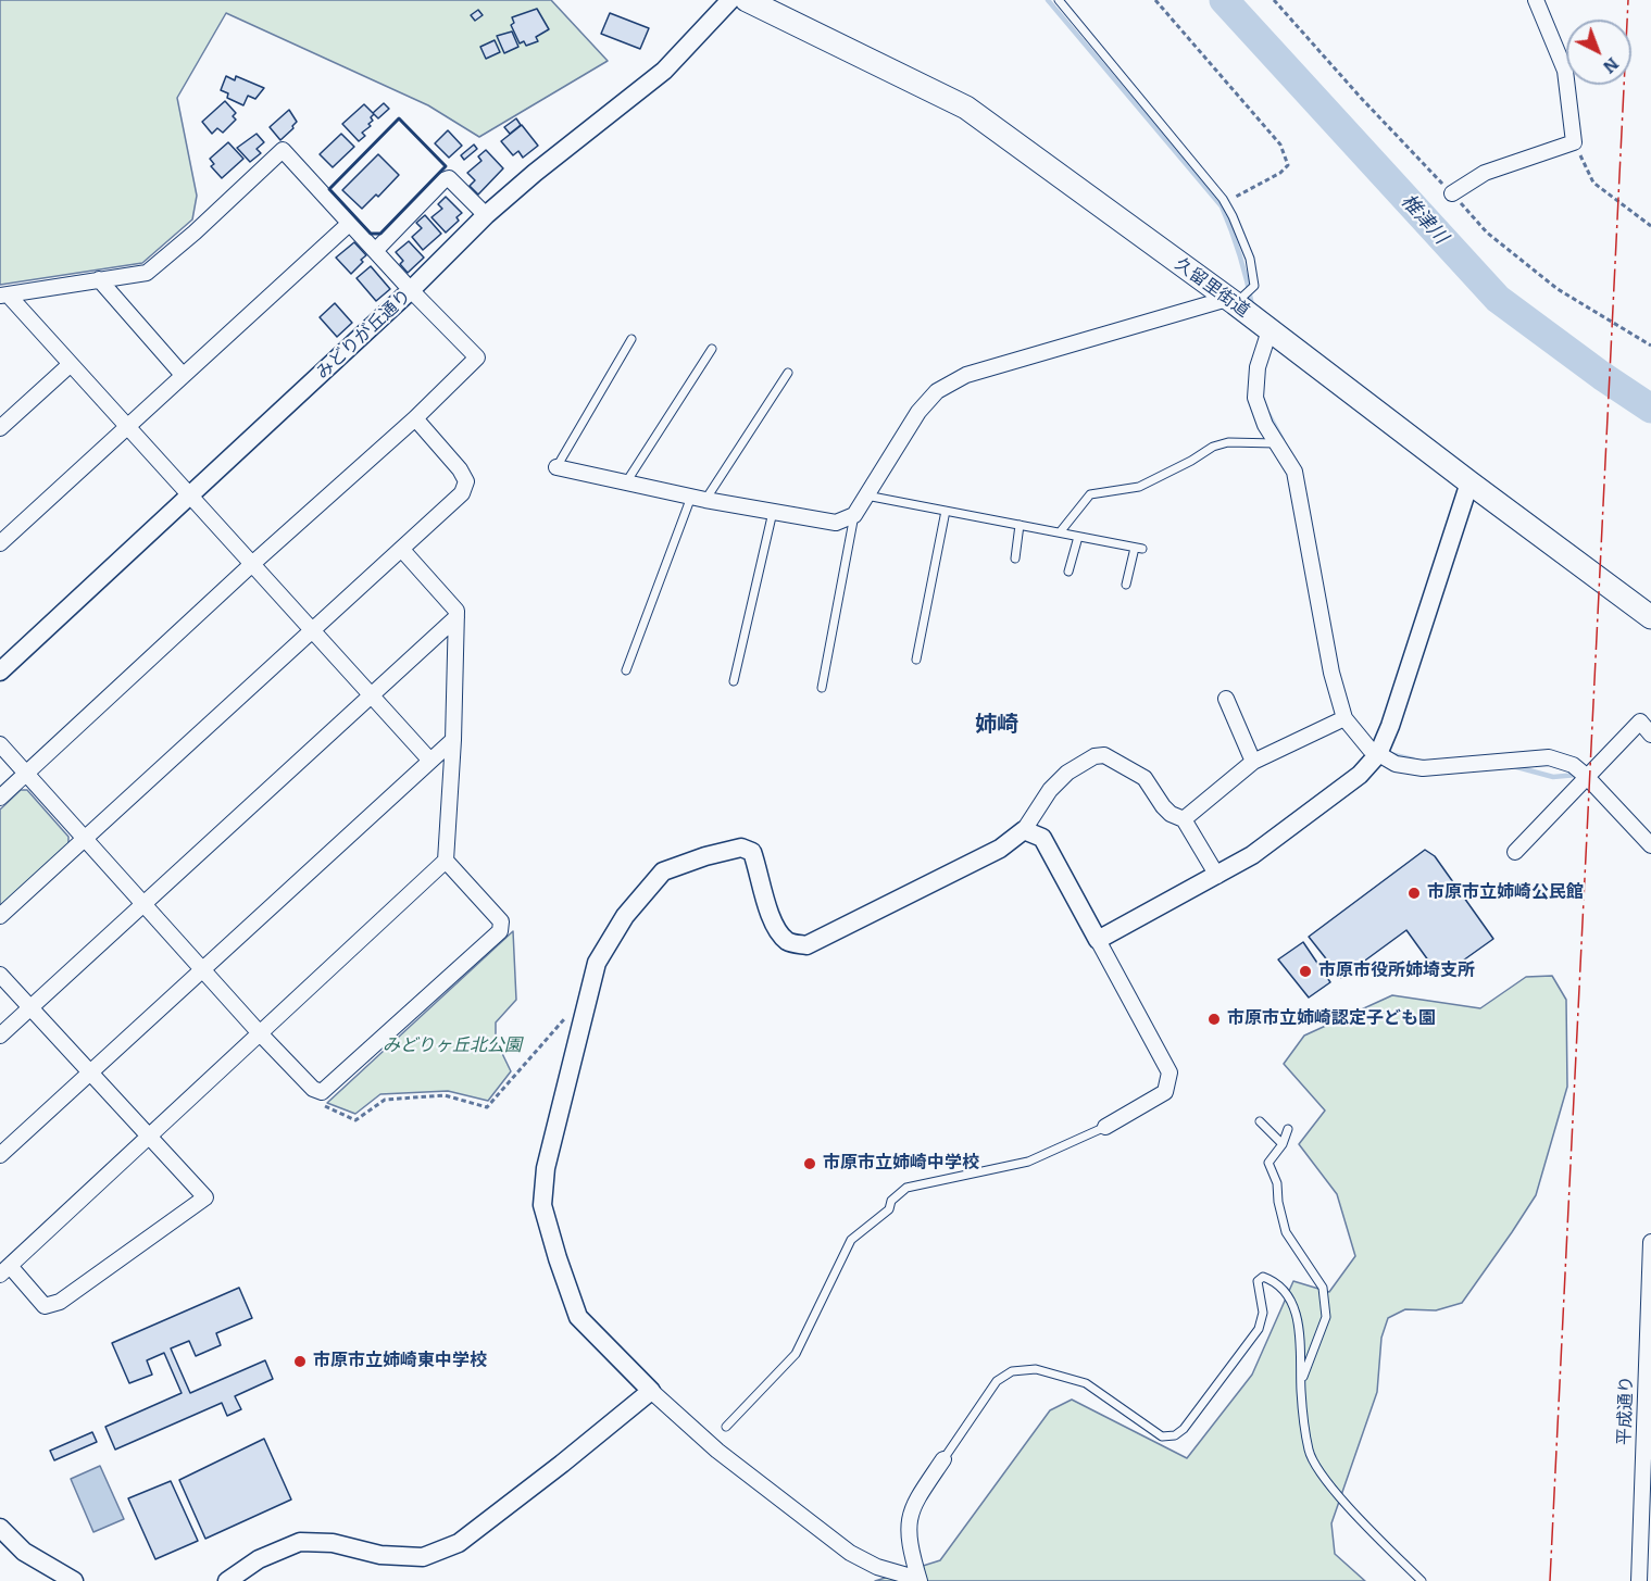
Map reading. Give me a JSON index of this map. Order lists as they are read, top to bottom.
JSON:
{
  "streets": {
    "main road": ["久留里街道"],
    "street": ["みどりが丘通り", "平成通り"]
  },
  "districts": ["姉崎"],
  "water": ["椎津川"],
  "parks": ["みどりヶ丘北公園"],
  "places": [
    "市原市立姉崎公民館",
    "市原市役所姉埼支所",
    "市原市立姉崎認定子ども園",
    "市原市立姉崎中学校",
    "市原市立姉崎東中学校"
  ],
  "north": "bottom right"
}
